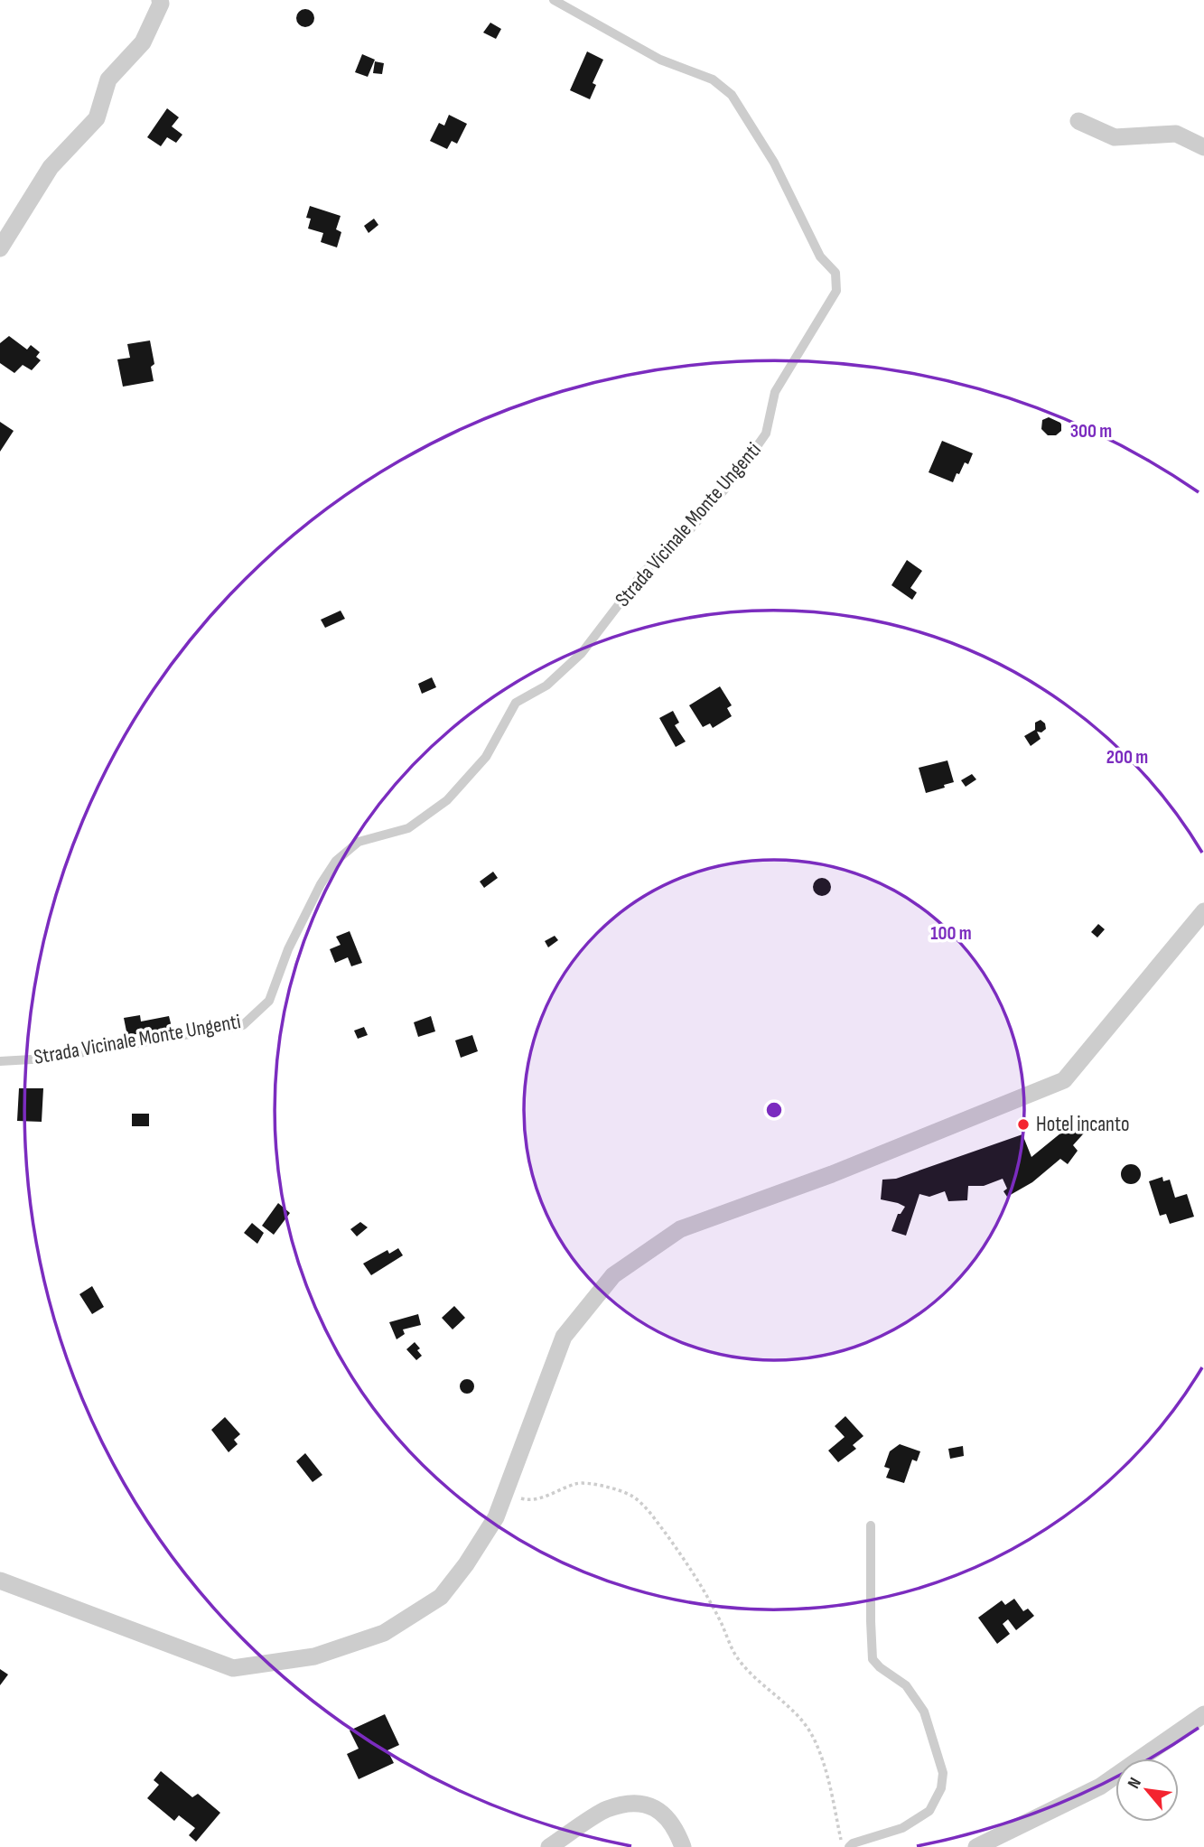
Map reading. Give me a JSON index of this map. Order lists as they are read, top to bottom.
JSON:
{
  "streets": {
    "lane": ["Strada Vicinale Monte Ungenti"]
  },
  "places": ["Hotel incanto"],
  "north": "top left",
  "rings": ["300 m", "200 m", "100 m"]
}
